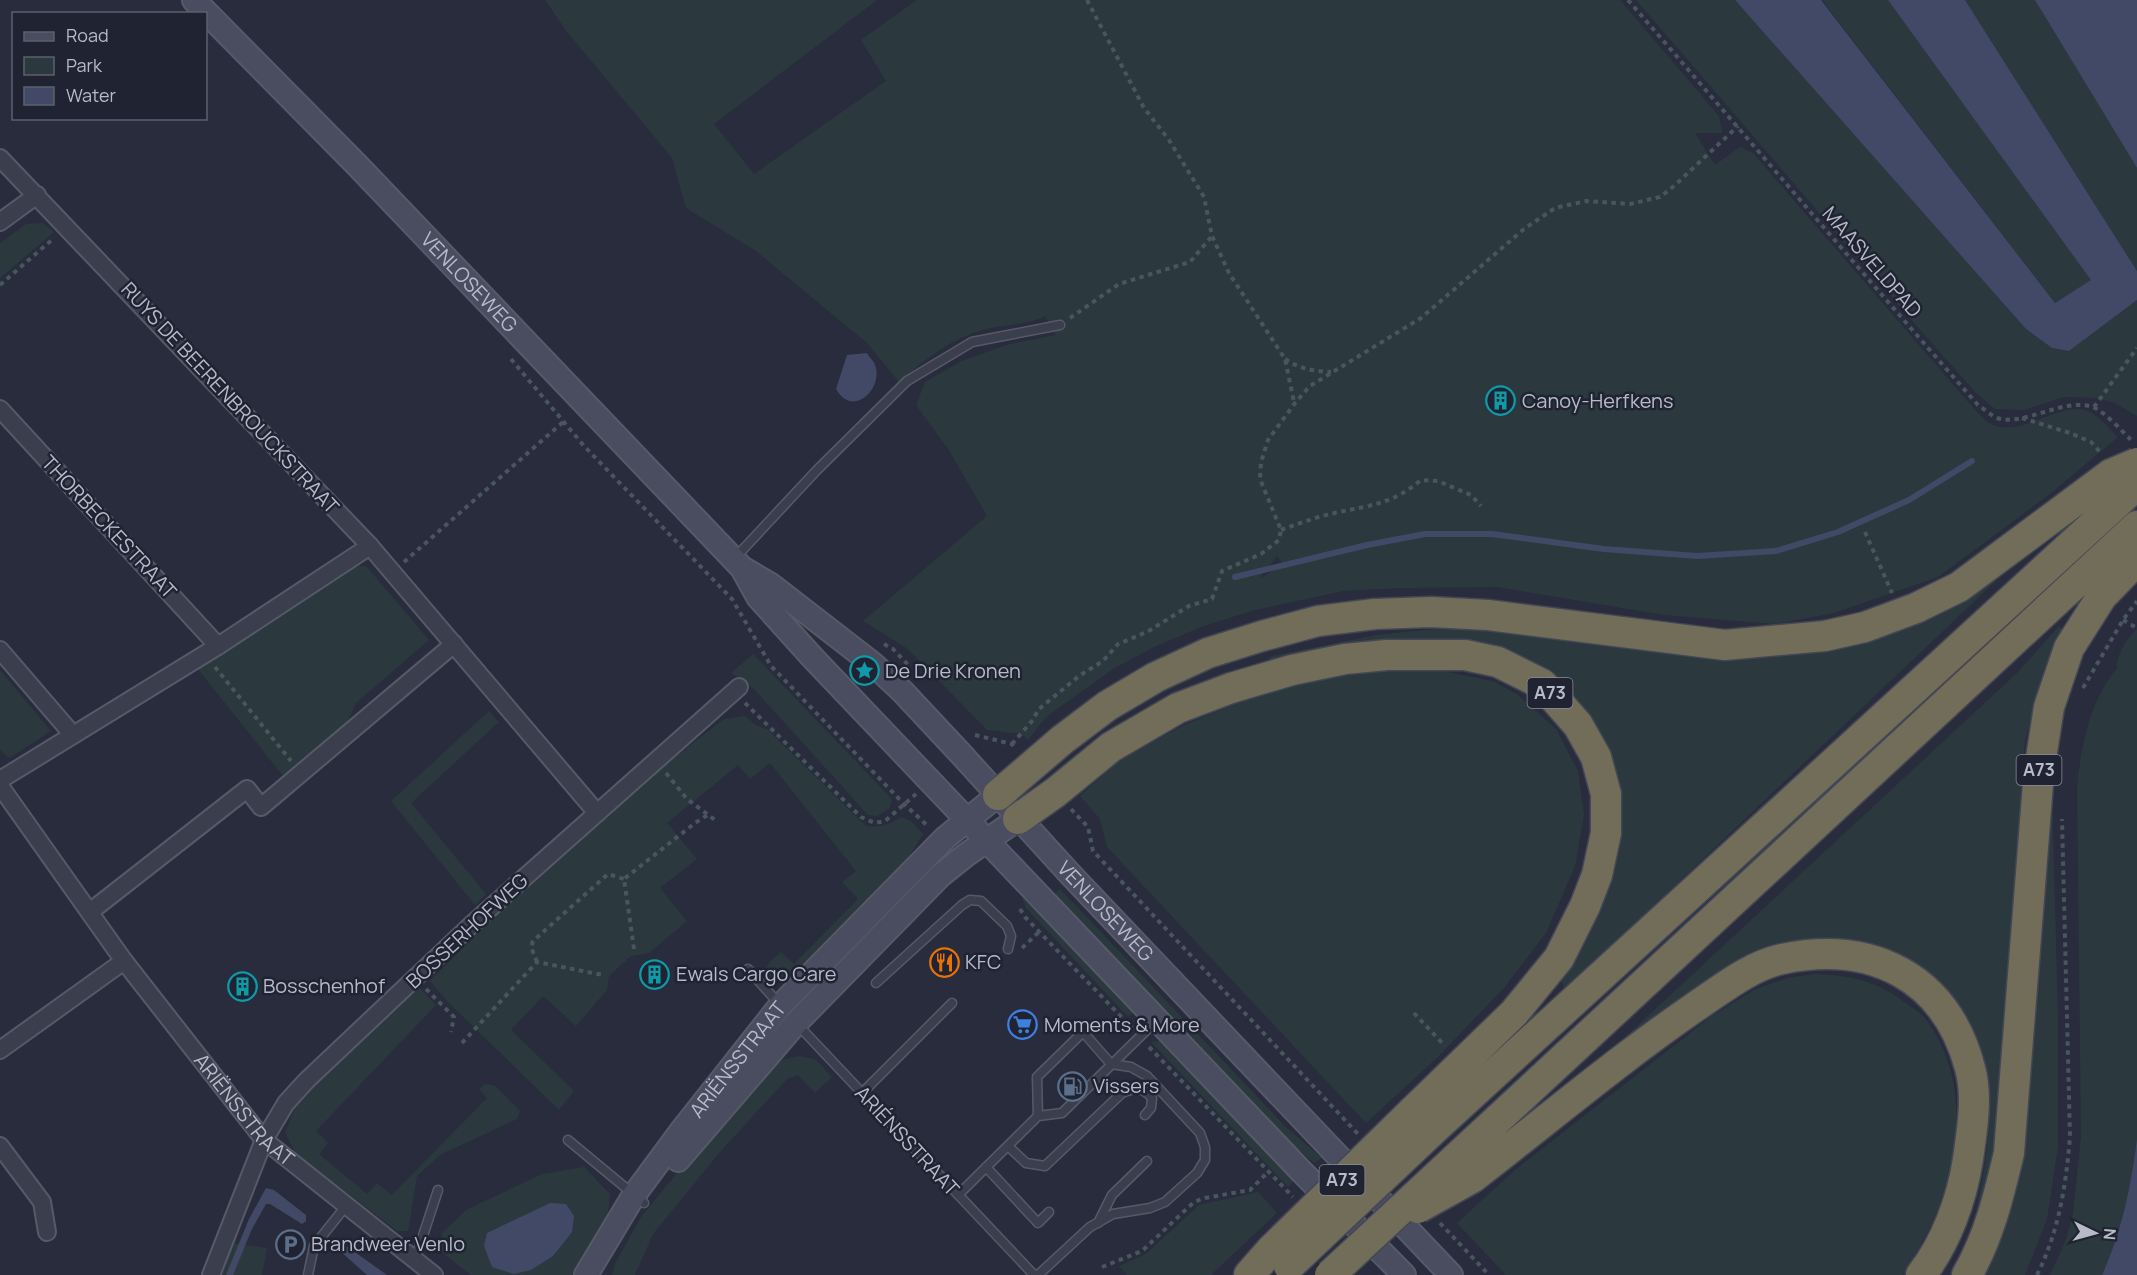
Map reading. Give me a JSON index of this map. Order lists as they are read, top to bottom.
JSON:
{
  "streets": {
    "highway": ["A73"],
    "main road": ["VENLOSEWEG", "ARIËNSSTRAAT"],
    "street": ["RUYS DE BEERENBROUCKSTRAAT", "THORBECKESTRAAT", "BOSSERHOFWEG"],
    "lane": ["ARIÉNSSTRAAT"],
    "path": ["MAASVELDPAD"]
  },
  "crossings": [
    ["VENLOSEWEG", "A73"],
    ["VENLOSEWEG", "ARIËNSSTRAAT"],
    ["RUYS DE BEERENBROUCKSTRAAT", "BOSSERHOFWEG"],
    ["A73", "ARIËNSSTRAAT"],
    ["BOSSERHOFWEG", "ARIËNSSTRAAT"],
    ["ARIËNSSTRAAT", "ARIÉNSSTRAAT"]
  ],
  "places": {
    "building": ["Canoy-Herfkens", "Ewals Cargo Care", "Bosschenhof"],
    "place": ["De Drie Kronen"],
    "restaurant": ["KFC"],
    "supermarket": ["Moments & More"],
    "fuel station": ["Vissers"],
    "parking": ["Brandweer Venlo"]
  },
  "legend": ["Road", "Park", "Water"],
  "north": "right"
}
